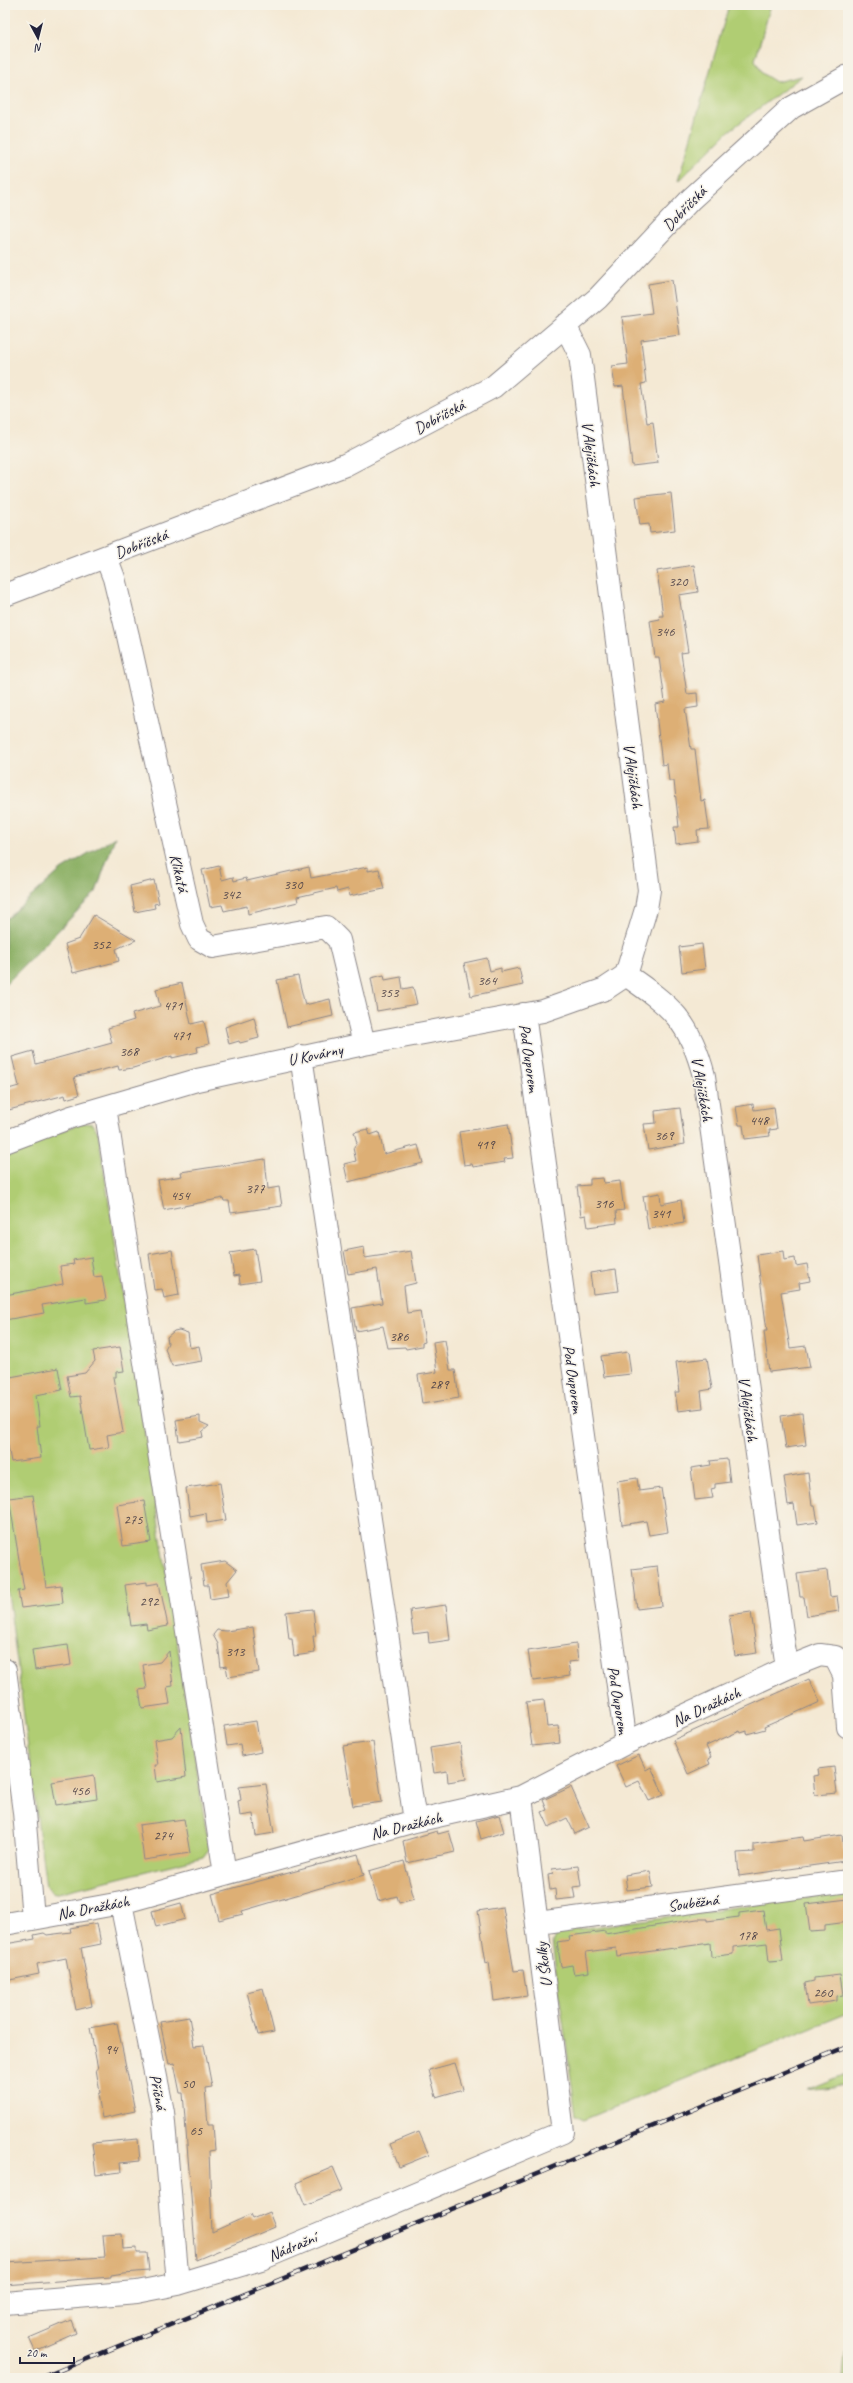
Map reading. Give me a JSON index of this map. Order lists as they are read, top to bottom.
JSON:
{
  "streets": {
    "street": [
      "Dobříčská",
      "V Alejíčkách",
      "Klikatá",
      "U Kovárny",
      "Pod Ouporem",
      "Na Dražkách",
      "Souběžná",
      "U Školky",
      "Příčná",
      "Nádražní"
    ]
  },
  "crossings": [
    ["Dobříčská", "V Alejíčkách"],
    ["Dobříčská", "Klikatá"],
    ["V Alejíčkách", "U Kovárny"],
    ["V Alejíčkách", "Na Dražkách"],
    ["Klikatá", "U Kovárny"],
    ["U Kovárny", "Pod Ouporem"],
    ["Pod Ouporem", "Na Dražkách"],
    ["Na Dražkách", "U Školky"],
    ["Na Dražkách", "Příčná"],
    ["Souběžná", "U Školky"],
    ["U Školky", "Nádražní"],
    ["Příčná", "Nádražní"]
  ],
  "house_numbers": [
    "320",
    "346",
    "330",
    "342",
    "352",
    "364",
    "353",
    "471",
    "471",
    "368",
    "448",
    "369",
    "419",
    "377",
    "454",
    "316",
    "341",
    "386",
    "289",
    "275",
    "292",
    "313",
    "456",
    "274",
    "178",
    "260",
    "94",
    "50",
    "65"
  ],
  "scale_bar": "20 m",
  "north": "bottom"
}
